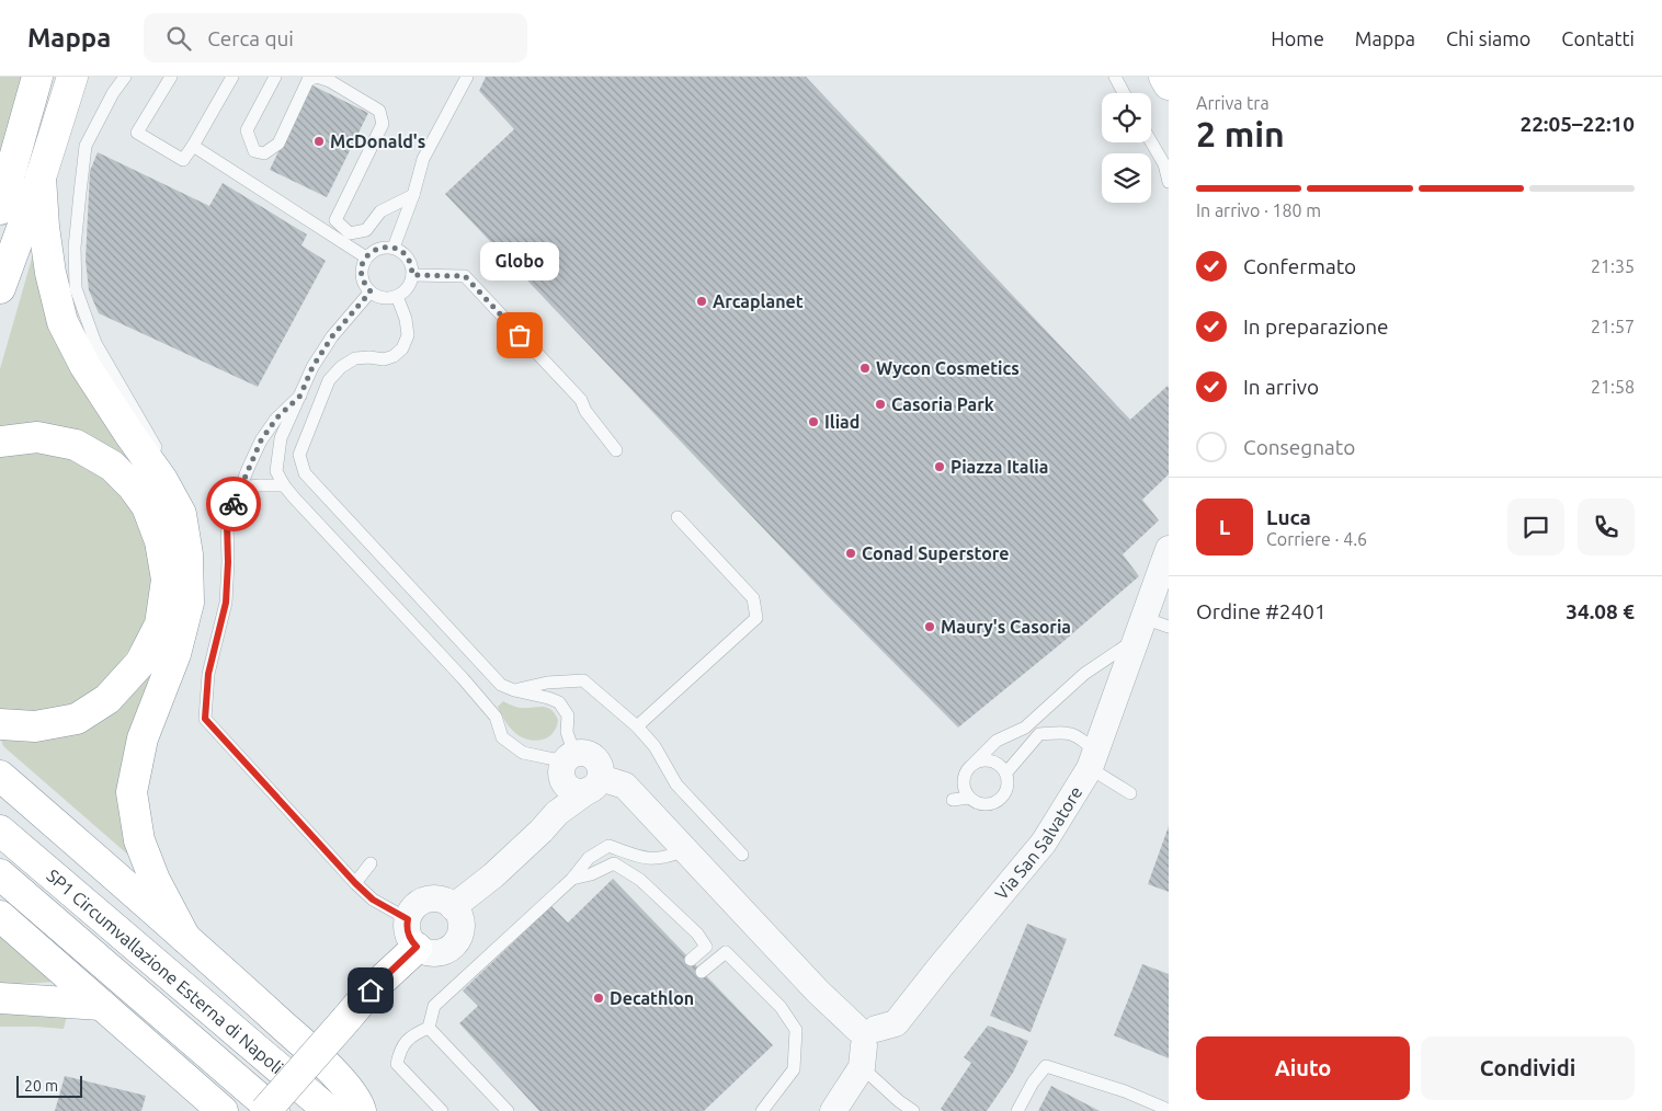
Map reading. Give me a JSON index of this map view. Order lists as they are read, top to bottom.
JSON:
{
  "streets": {
    "main road": ["SP1 Circumvallazione Esterna di Napoli"],
    "street": ["Via San Salvatore"]
  },
  "places": [
    "McDonald's",
    "Arcaplanet",
    "Globo",
    "Wycon Cosmetics",
    "Casoria Park",
    "Iliad",
    "Piazza Italia",
    "Conad Superstore",
    "Maury's Casoria",
    "Decathlon"
  ],
  "scale_bar": "20 m",
  "page": {
    "header": "Mappa",
    "search": "Cerca qui",
    "nav": [
      "Home",
      "Mappa",
      "Chi siamo",
      "Contatti"
    ],
    "heading": ["2 min", "Arriva tra", "22:05–22:10"],
    "panel": [
      "Luca",
      "Corriere · 4.6",
      "Ordine #2401",
      "34.08 €"
    ],
    "bar": "In arrivo · 180 m",
    "list": [
      ["Confermato", "21:35"],
      ["In preparazione", "21:57"],
      ["In arrivo", "21:58"],
      "Consegnato"
    ],
    "bubble": "Globo",
    "round": "L",
    "buttons": ["Aiuto", "Condividi"],
    "scale": "20 m"
  }
}
